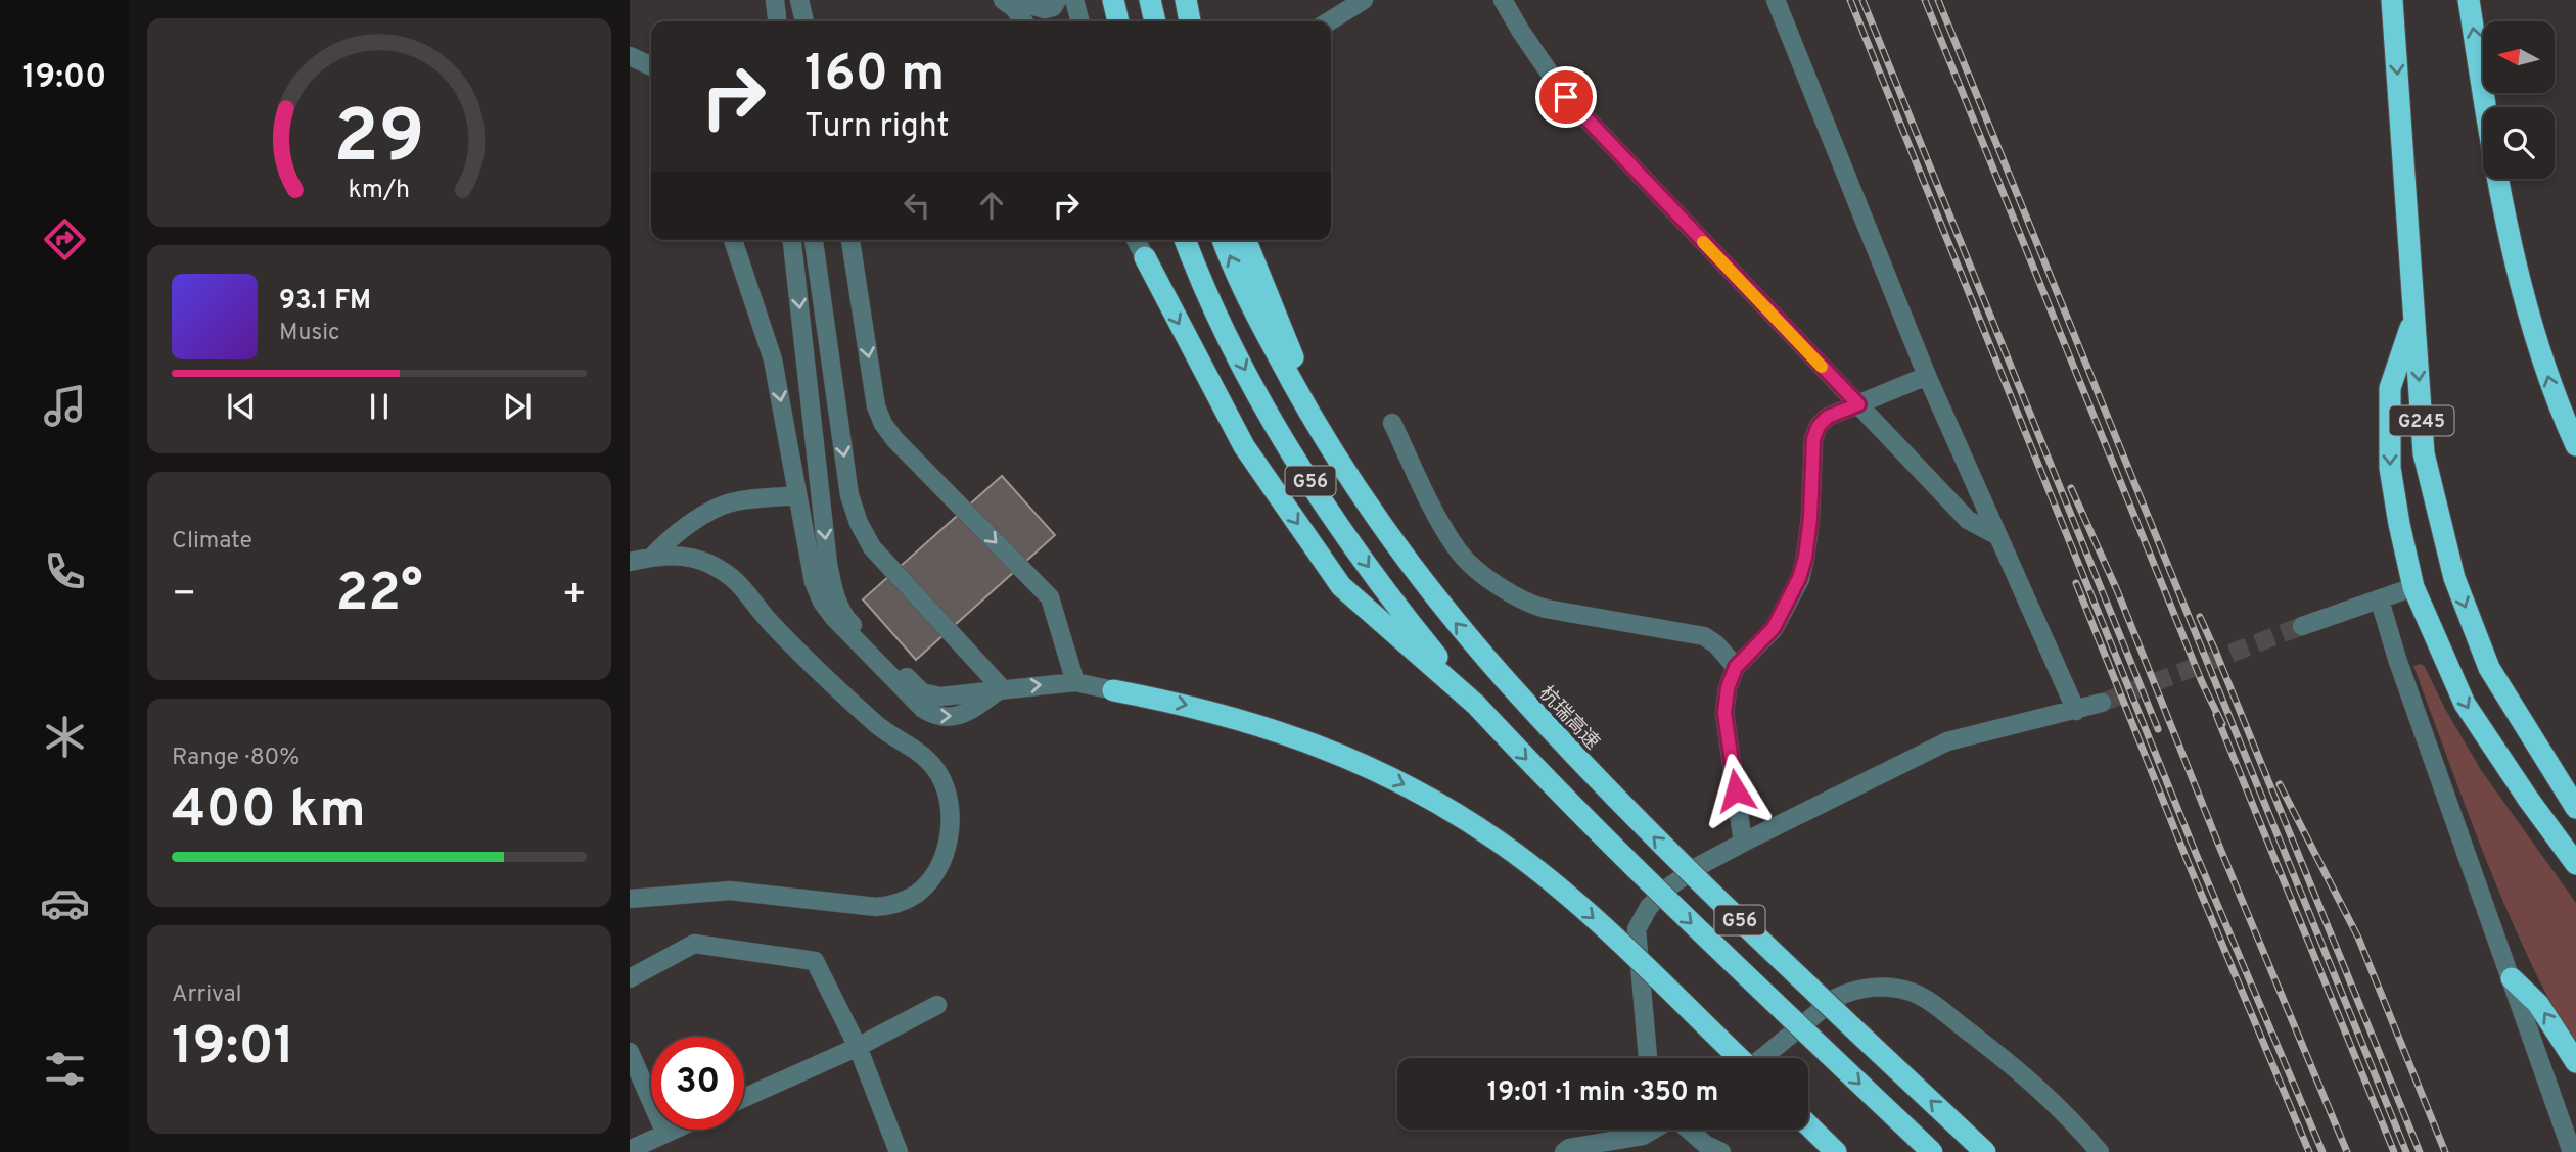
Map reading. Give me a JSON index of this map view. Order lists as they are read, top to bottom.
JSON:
{
  "streets": {
    "highway": ["G245", "G56", "杭瑞高速"]
  },
  "north": "left",
  "page": {
    "tabs": "19:00",
    "turn": ["160 m", "Turn right"],
    "song": ["93.1 FM", "Music"],
    "tile": [
      "Climate",
      ["Range · 80%", "400 km"],
      ["Arrival", "19:01"]
    ],
    "heat": ["−", "22°", "+"],
    "limit": "30",
    "trip": "19:01 · 1 min · 350 m",
    "gauge": ["29", "km/h"]
  }
}
